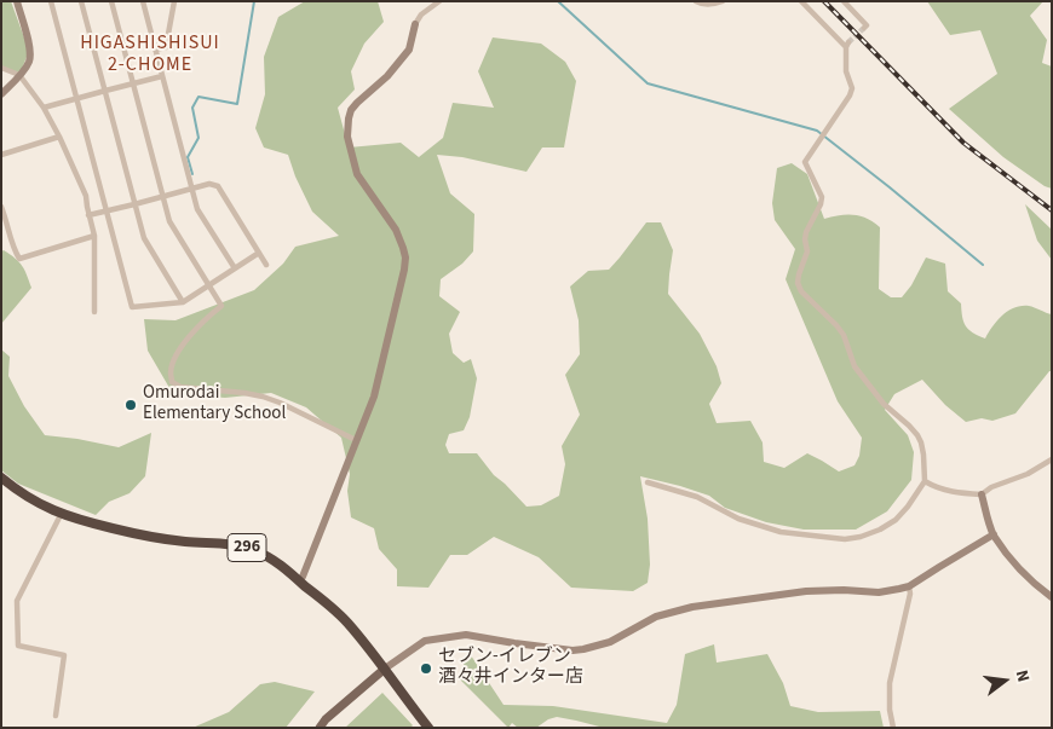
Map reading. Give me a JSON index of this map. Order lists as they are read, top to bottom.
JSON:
{
  "streets": {
    "highway": ["296"]
  },
  "districts": ["HIGASHISHISUI 2-CHOME"],
  "places": ["Omurodai Elementary School", "セブン-イレブン 酒々井インター店"],
  "north": "right"
}
